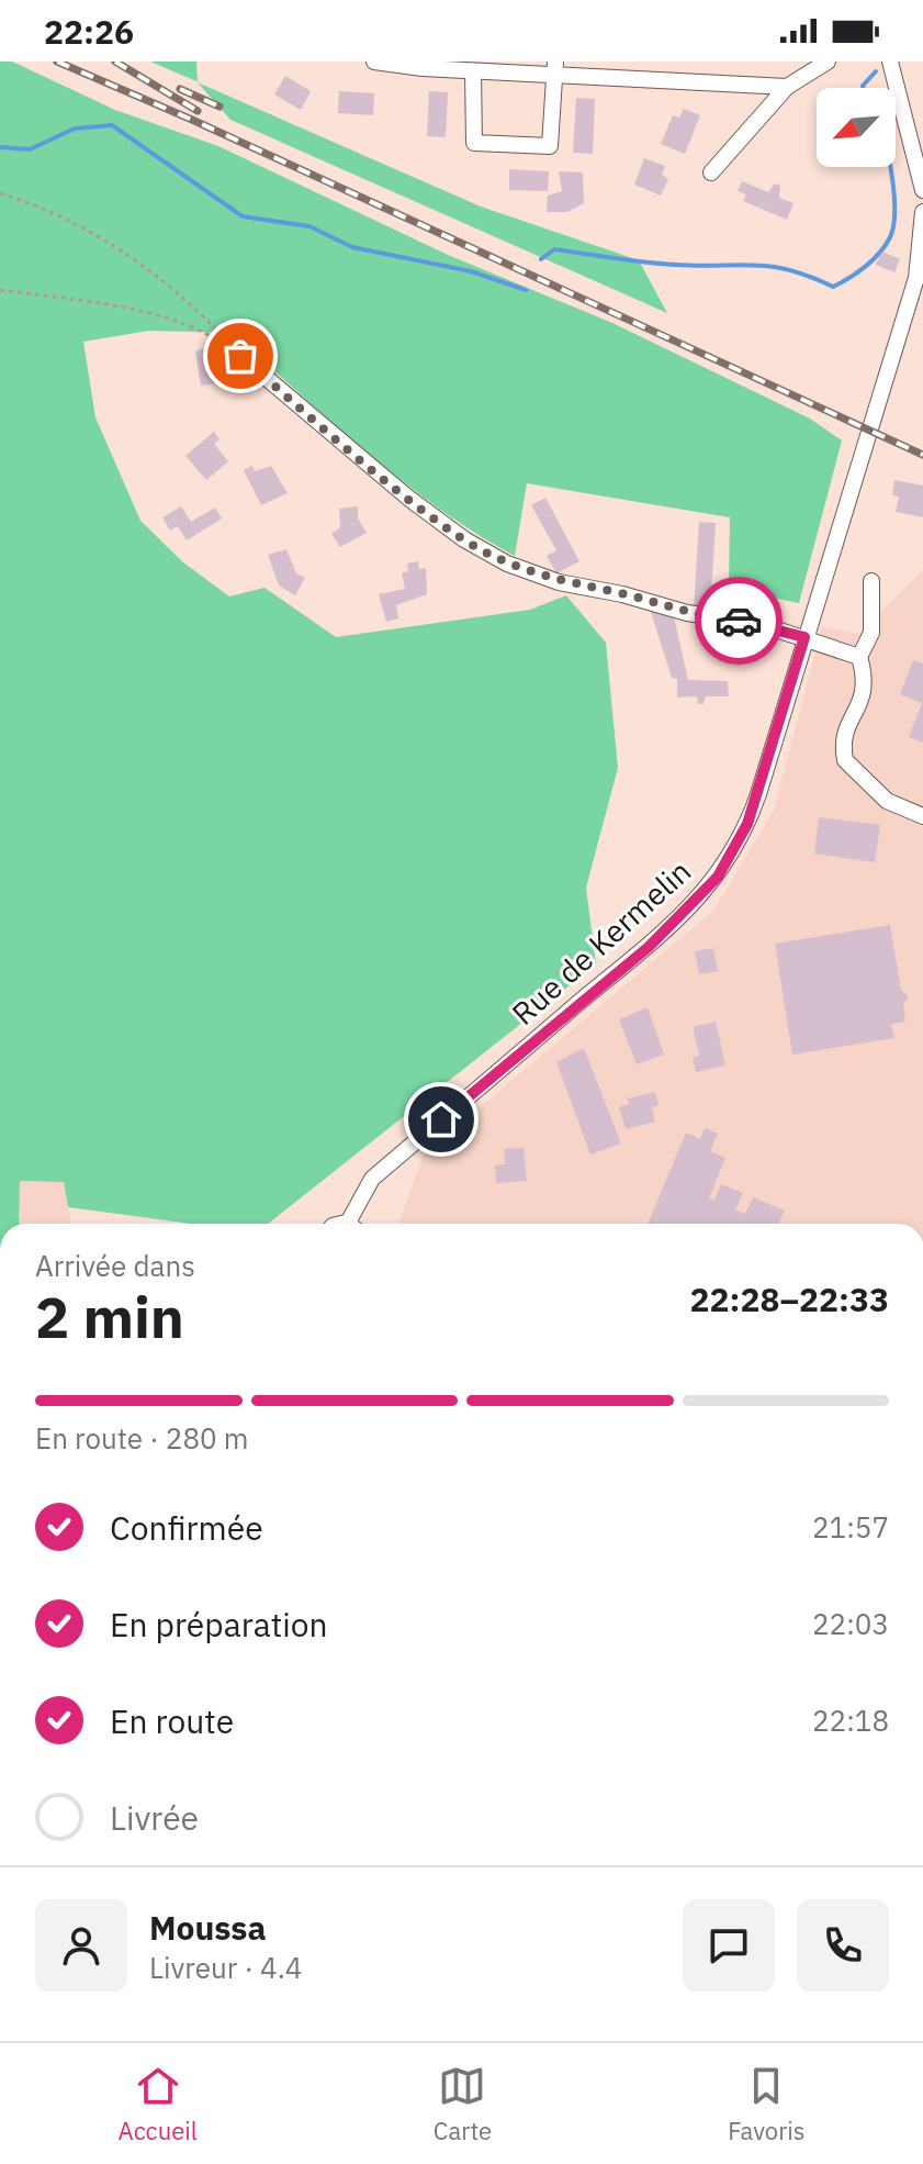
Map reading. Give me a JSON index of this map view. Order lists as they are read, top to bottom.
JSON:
{
  "streets": {
    "street": ["Rue de Kermelin"]
  },
  "north": "bottom left",
  "page": {
    "status": "22:26",
    "heading": ["2 min", "Arrivée dans", "22:28–22:33"],
    "panel": ["Moussa", "Livreur · 4.4"],
    "bar": "En route · 280 m",
    "list": [
      ["Confirmée", "21:57"],
      ["En préparation", "22:03"],
      ["En route", "22:18"],
      "Livrée"
    ],
    "tabs": ["Accueil", "Carte", "Favoris"]
  }
}
